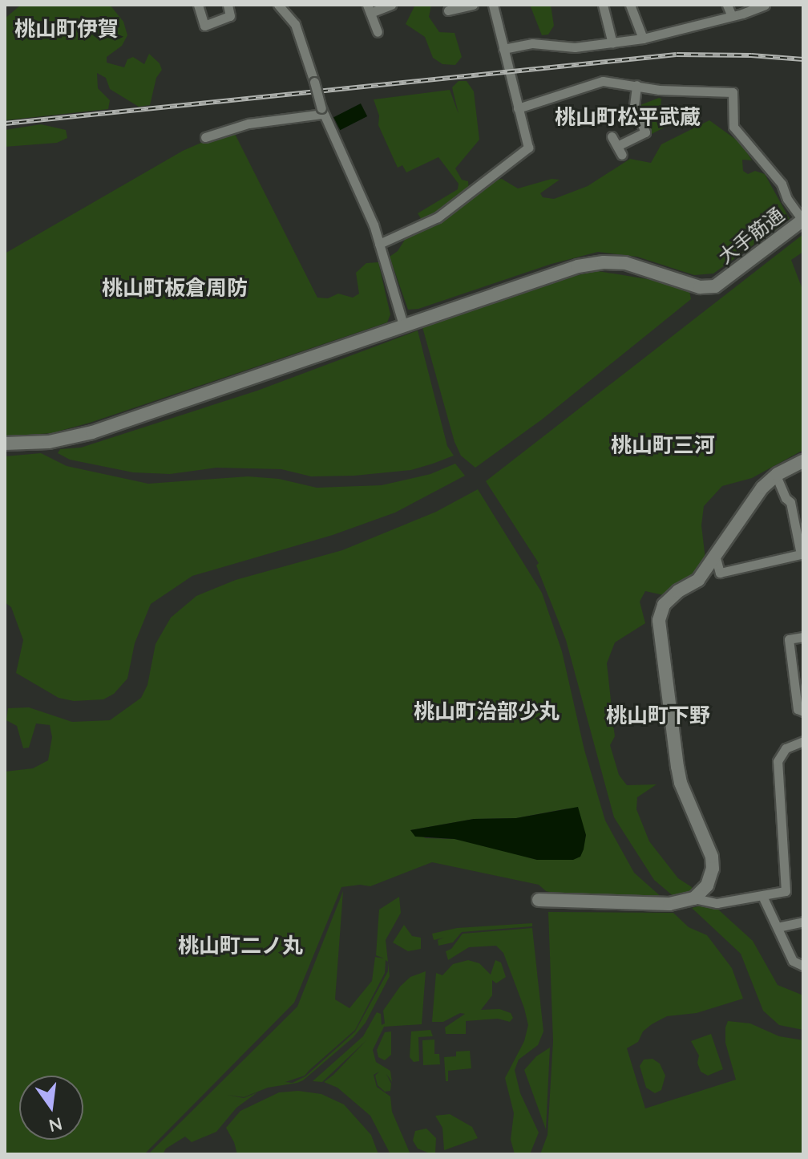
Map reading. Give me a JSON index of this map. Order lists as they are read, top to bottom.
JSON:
{
  "streets": {
    "street": ["大手筋通"]
  },
  "districts": [
    "桃山町伊賀",
    "桃山町松平武蔵",
    "桃山町板倉周防",
    "桃山町三河",
    "桃山町治部少丸",
    "桃山町下野",
    "桃山町二ノ丸"
  ],
  "north": "bottom"
}
